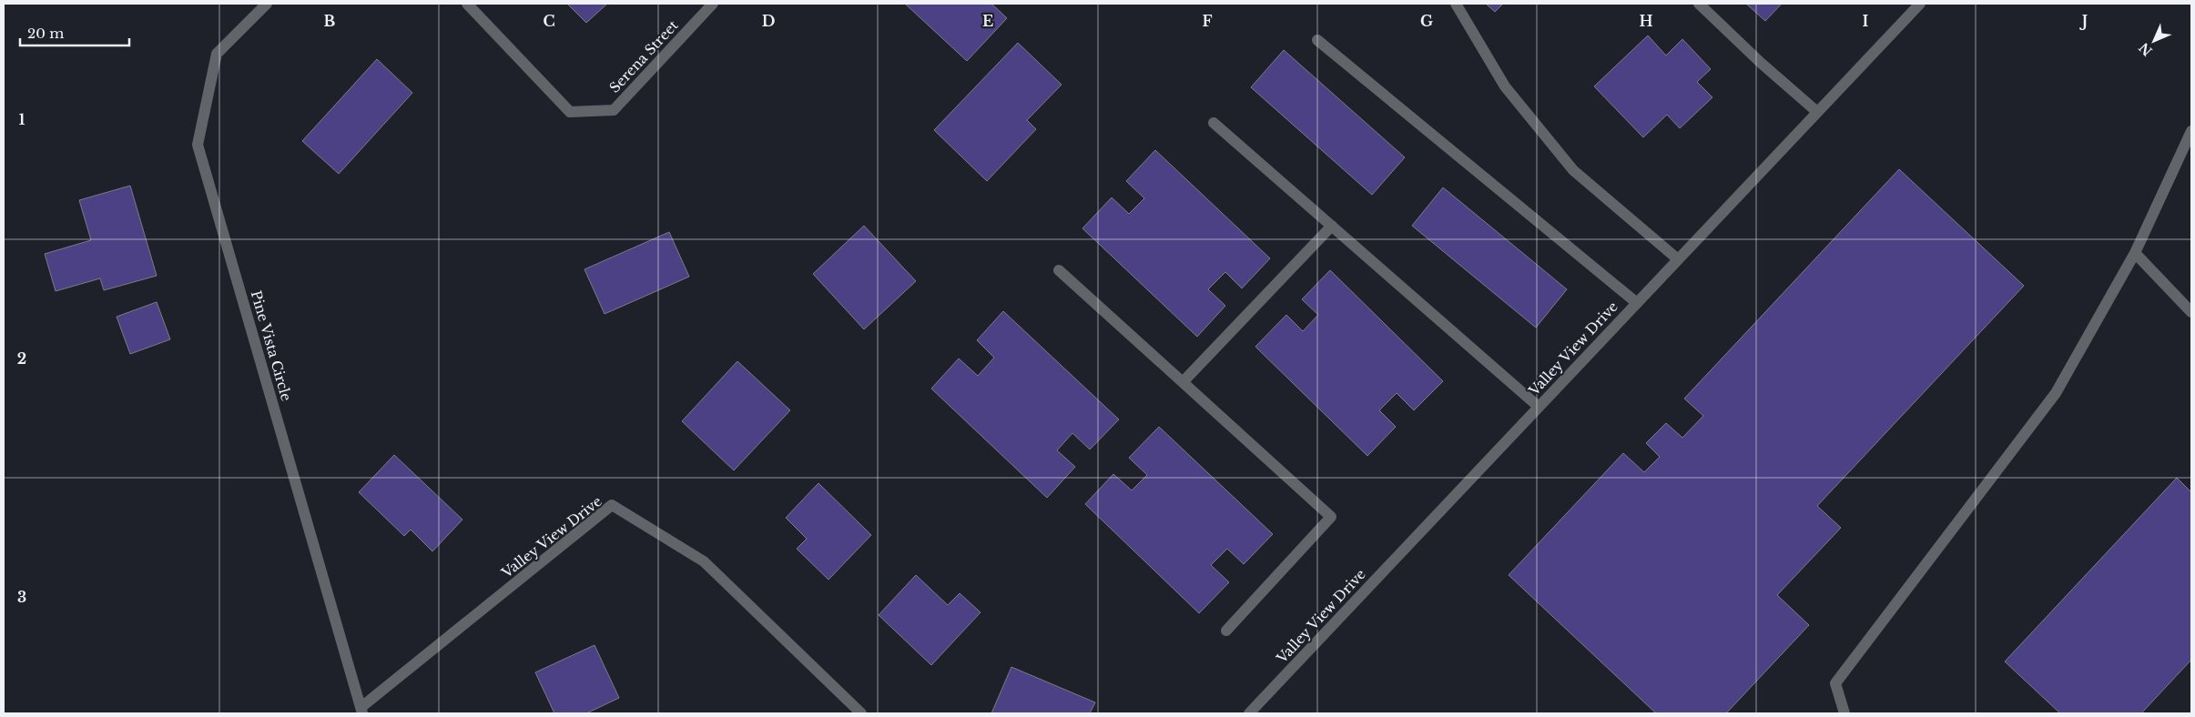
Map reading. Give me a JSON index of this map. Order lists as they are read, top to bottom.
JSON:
{
  "streets": {
    "street": ["Serena Street", "Pine Vista Circle", "Valley View Drive"]
  },
  "crossings": [
    ["Pine Vista Circle", "Valley View Drive"]
  ],
  "scale_bar": "20 m",
  "north": "bottom left",
  "grid": {
    "columns": [
      "B",
      "C",
      "D",
      "E",
      "F",
      "G",
      "H",
      "I",
      "J"
    ],
    "rows": ["1", "2", "3"]
  }
}
